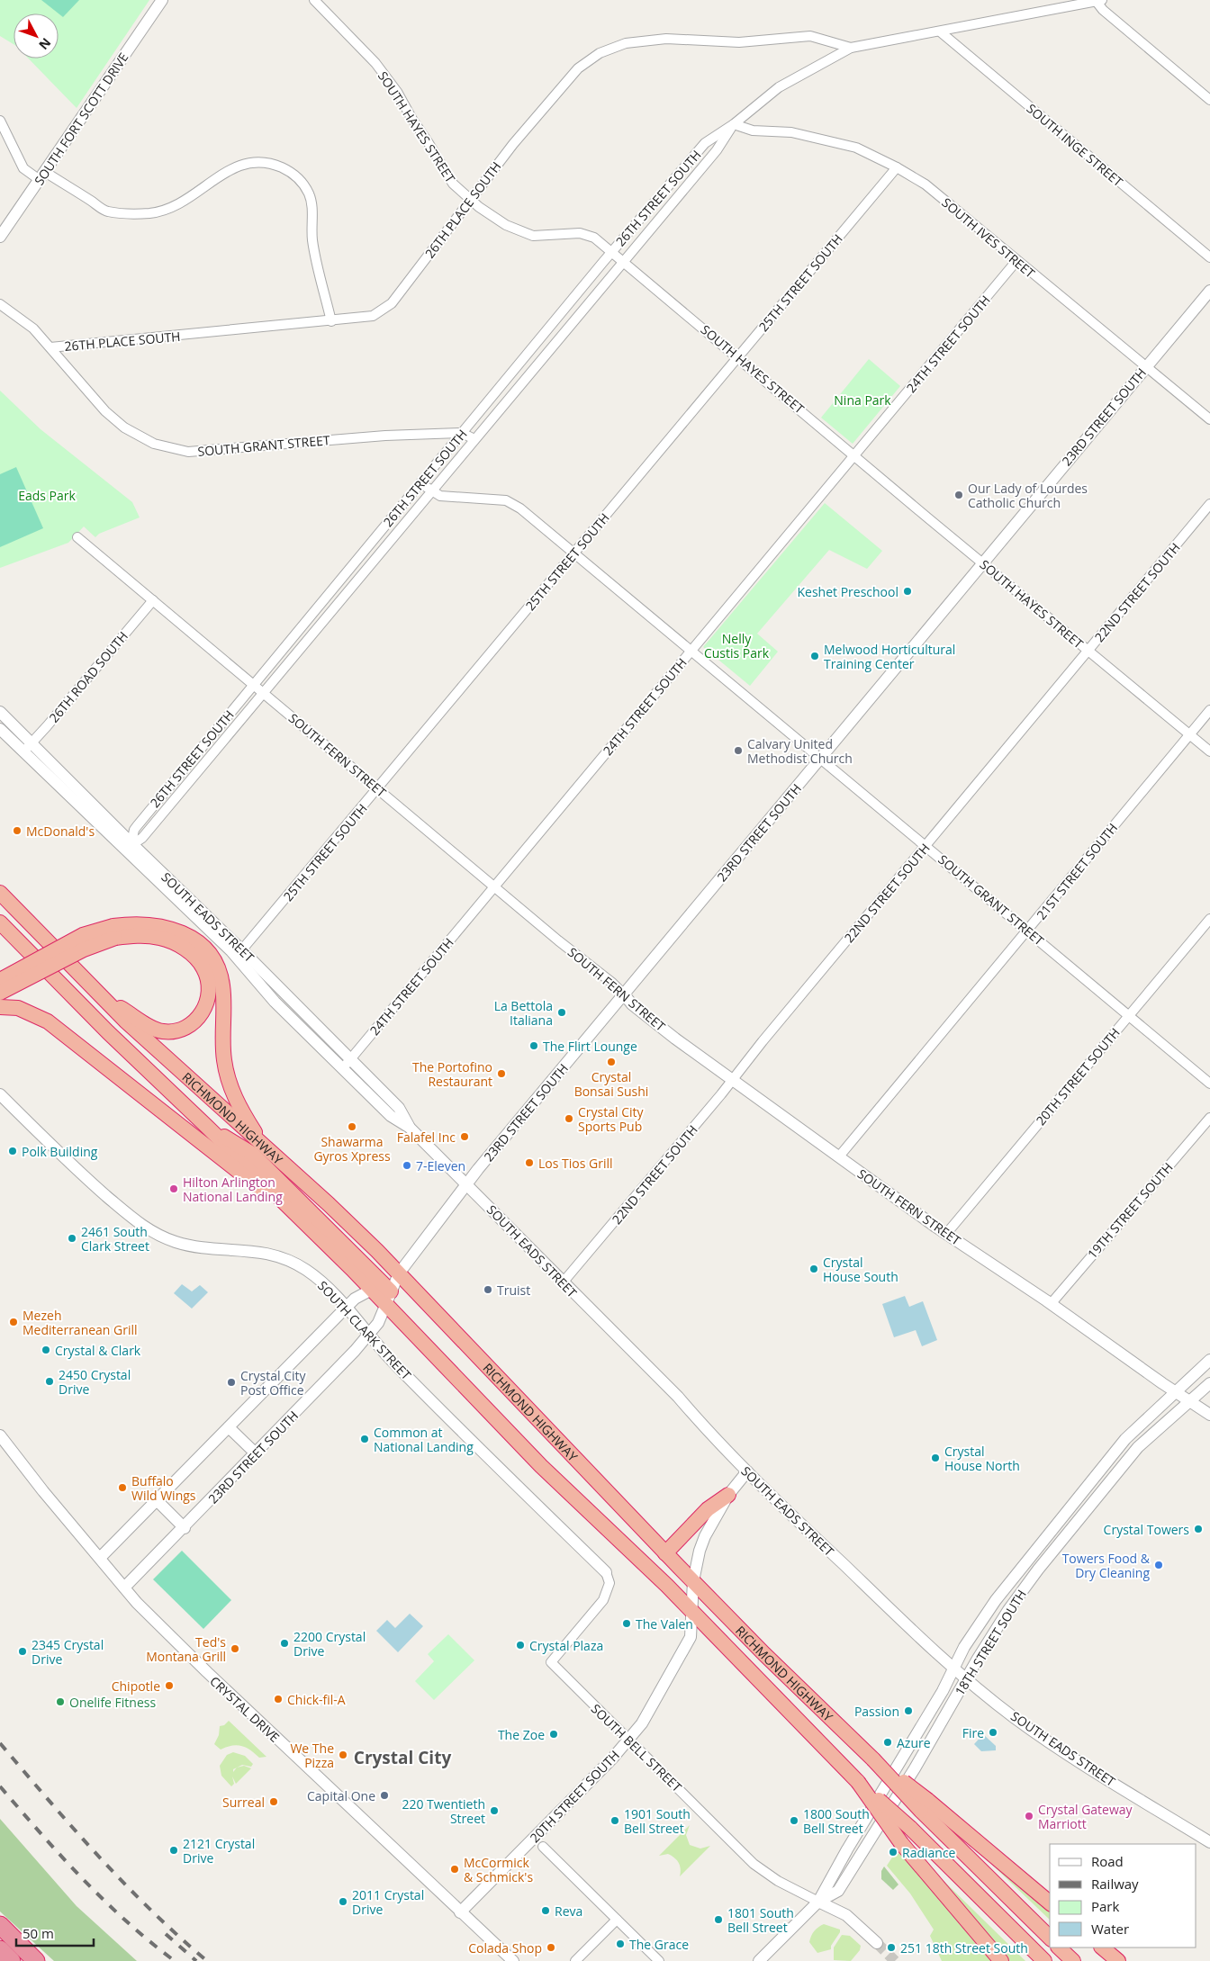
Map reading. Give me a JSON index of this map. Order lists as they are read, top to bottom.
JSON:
{
  "streets": {
    "highway": ["RICHMOND HIGHWAY"],
    "street": [
      "SOUTH FORT SCOTT DRIVE",
      "SOUTH HAYES STREET",
      "SOUTH INGE STREET",
      "26TH STREET SOUTH",
      "26TH PLACE SOUTH",
      "SOUTH IVES STREET",
      "25TH STREET SOUTH",
      "24TH STREET SOUTH",
      "23RD STREET SOUTH",
      "SOUTH GRANT STREET",
      "22ND STREET SOUTH",
      "26TH ROAD SOUTH",
      "SOUTH FERN STREET",
      "21ST STREET SOUTH",
      "SOUTH EADS STREET",
      "20TH STREET SOUTH",
      "19TH STREET SOUTH",
      "SOUTH CLARK STREET",
      "18TH STREET SOUTH",
      "CRYSTAL DRIVE",
      "SOUTH BELL STREET"
    ]
  },
  "crossings": [
    ["SOUTH HAYES STREET", "26TH STREET SOUTH"],
    ["SOUTH HAYES STREET", "26TH PLACE SOUTH"],
    ["SOUTH HAYES STREET", "25TH STREET SOUTH"],
    ["SOUTH HAYES STREET", "24TH STREET SOUTH"],
    ["SOUTH HAYES STREET", "23RD STREET SOUTH"],
    ["SOUTH HAYES STREET", "22ND STREET SOUTH"],
    ["SOUTH HAYES STREET", "21ST STREET SOUTH"],
    ["SOUTH INGE STREET", "26TH STREET SOUTH"],
    ["26TH STREET SOUTH", "26TH PLACE SOUTH"],
    ["26TH STREET SOUTH", "SOUTH IVES STREET"],
    ["26TH STREET SOUTH", "SOUTH GRANT STREET"],
    ["26TH STREET SOUTH", "SOUTH FERN STREET"],
    ["26TH STREET SOUTH", "SOUTH EADS STREET"],
    ["26TH PLACE SOUTH", "SOUTH GRANT STREET"],
    ["SOUTH IVES STREET", "25TH STREET SOUTH"],
    ["SOUTH IVES STREET", "24TH STREET SOUTH"],
    ["SOUTH IVES STREET", "23RD STREET SOUTH"],
    ["25TH STREET SOUTH", "SOUTH GRANT STREET"],
    ["25TH STREET SOUTH", "SOUTH FERN STREET"],
    ["25TH STREET SOUTH", "SOUTH EADS STREET"],
    ["24TH STREET SOUTH", "SOUTH GRANT STREET"],
    ["24TH STREET SOUTH", "SOUTH FERN STREET"],
    ["24TH STREET SOUTH", "SOUTH EADS STREET"],
    ["23RD STREET SOUTH", "SOUTH GRANT STREET"],
    ["23RD STREET SOUTH", "SOUTH FERN STREET"],
    ["23RD STREET SOUTH", "SOUTH EADS STREET"],
    ["23RD STREET SOUTH", "RICHMOND HIGHWAY"],
    ["23RD STREET SOUTH", "SOUTH CLARK STREET"],
    ["23RD STREET SOUTH", "CRYSTAL DRIVE"],
    ["SOUTH GRANT STREET", "22ND STREET SOUTH"],
    ["SOUTH GRANT STREET", "21ST STREET SOUTH"],
    ["SOUTH GRANT STREET", "20TH STREET SOUTH"],
    ["22ND STREET SOUTH", "SOUTH FERN STREET"],
    ["22ND STREET SOUTH", "SOUTH EADS STREET"],
    ["26TH ROAD SOUTH", "SOUTH FERN STREET"],
    ["26TH ROAD SOUTH", "SOUTH EADS STREET"],
    ["SOUTH FERN STREET", "21ST STREET SOUTH"],
    ["SOUTH FERN STREET", "20TH STREET SOUTH"],
    ["SOUTH FERN STREET", "19TH STREET SOUTH"],
    ["SOUTH FERN STREET", "18TH STREET SOUTH"],
    ["SOUTH EADS STREET", "20TH STREET SOUTH"],
    ["SOUTH EADS STREET", "18TH STREET SOUTH"],
    ["20TH STREET SOUTH", "RICHMOND HIGHWAY"],
    ["20TH STREET SOUTH", "CRYSTAL DRIVE"],
    ["20TH STREET SOUTH", "SOUTH BELL STREET"],
    ["SOUTH CLARK STREET", "SOUTH BELL STREET"],
    ["18TH STREET SOUTH", "SOUTH BELL STREET"]
  ],
  "districts": ["Crystal City"],
  "parks": ["Nina Park", "Eads Park", "Nelly Custis Park"],
  "places": [
    "Our Lady of Lourdes Catholic Church",
    "Keshet Preschool",
    "Melwood Horticultural Training Center",
    "Calvary United Methodist Church",
    "McDonald's",
    "La Bettola Italiana",
    "The Flirt Lounge",
    "Crystal Bonsai Sushi",
    "The Portofino Restaurant",
    "Crystal City Sports Pub",
    "Shawarma Gyros Xpress",
    "Falafel Inc",
    "Polk Building",
    "Los Tios Grill",
    "7-Eleven",
    "Hilton Arlington National Landing",
    "2461 South Clark Street",
    "Crystal House South",
    "Truist",
    "Mezeh Mediterranean Grill",
    "Crystal & Clark",
    "2450 Crystal Drive",
    "Crystal City Post Office",
    "Common at National Landing",
    "Crystal House North",
    "Buffalo Wild Wings",
    "Crystal Towers",
    "Towers Food & Dry Cleaning",
    "The Valen",
    "2200 Crystal Drive",
    "Crystal Plaza",
    "Ted's Montana Grill",
    "2345 Crystal Drive",
    "Chipotle",
    "Chick-fil-A",
    "Onelife Fitness",
    "Passion",
    "Fire",
    "The Zoe",
    "Azure",
    "We The Pizza",
    "Capital One",
    "Surreal",
    "220 Twentieth Street",
    "Crystal Gateway Marriott",
    "1901 South Bell Street",
    "1800 South Bell Street",
    "2121 Crystal Drive",
    "Radiance",
    "McCormick & Schmick's",
    "2011 Crystal Drive",
    "Reva",
    "1801 South Bell Street",
    "The Grace",
    "Colada Shop",
    "251 18th Street South"
  ],
  "legend": [
    "Road",
    "Railway",
    "Park",
    "Water"
  ],
  "scale_bar": "50 m",
  "north": "bottom right"
}
